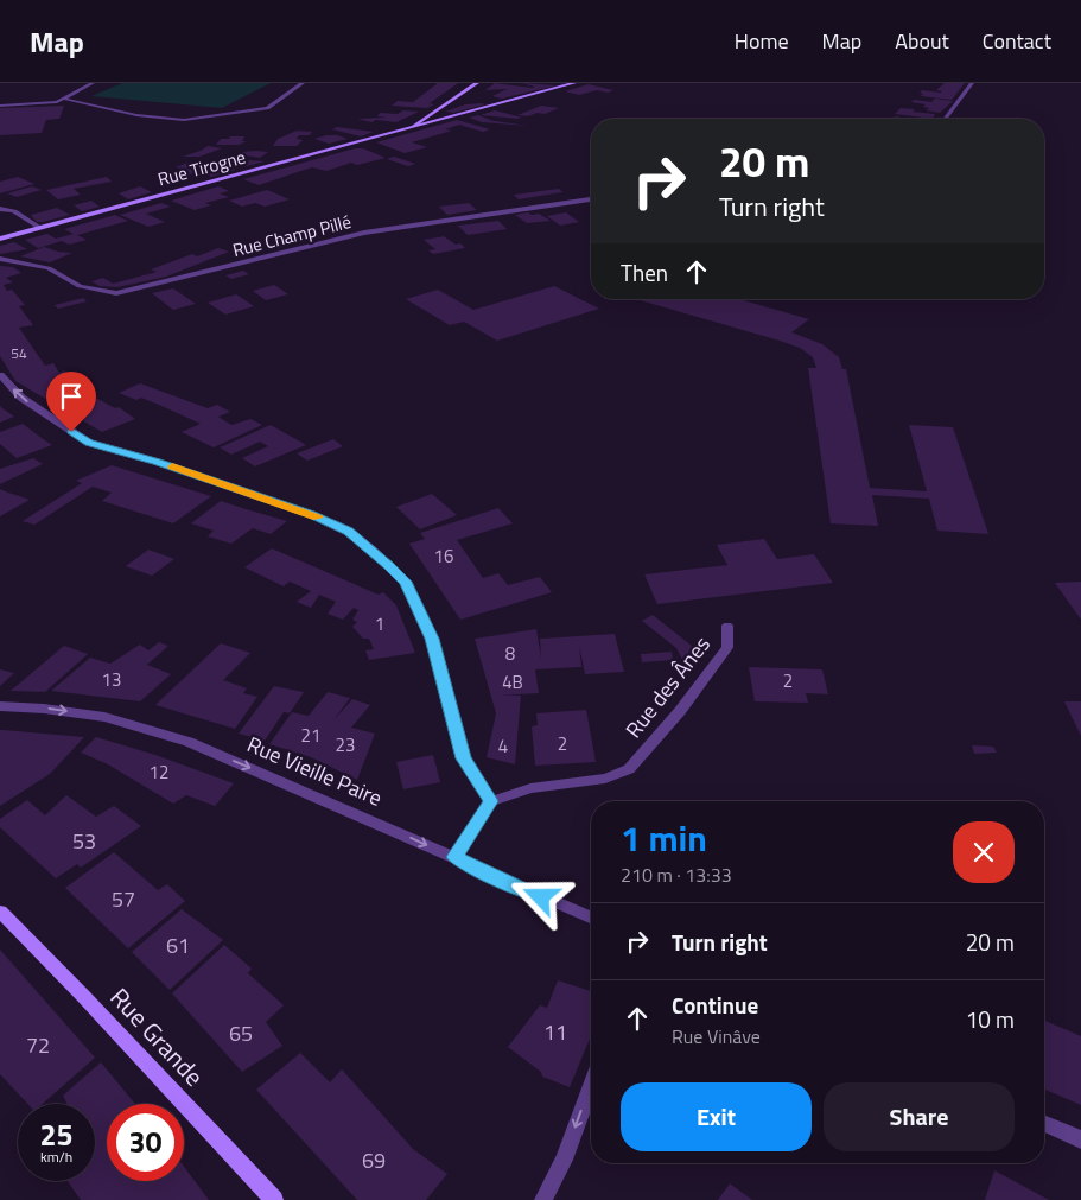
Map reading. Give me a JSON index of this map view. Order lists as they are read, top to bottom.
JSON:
{
  "streets": {
    "street": [
      "Rue Tirogne",
      "Rue Champ Pillé",
      "Rue des Ânes",
      "Rue Vieille Paire",
      "Rue Grande"
    ]
  },
  "one_way": ["Rue Vieille Paire"],
  "house_numbers": [
    "54",
    "16",
    "1",
    "8",
    "13",
    "2",
    "4B",
    "21",
    "2",
    "23",
    "4",
    "12",
    "53",
    "57",
    "61",
    "11",
    "65",
    "72",
    "69"
  ],
  "page": {
    "header": "Map",
    "nav": [
      "Home",
      "Map",
      "About",
      "Contact"
    ],
    "turn": ["20 m", "Turn right"],
    "then": "Then",
    "heading": ["1 min", "210 m · 13:33"],
    "list": [
      {
        "name": "Turn right",
        "value": "20 m"
      },
      {
        "name": "Continue",
        "note": "Rue Vinâve",
        "value": "10 m"
      }
    ],
    "buttons": ["Exit", "Share"],
    "speed": "25 km/h",
    "limit": "30"
  }
}
